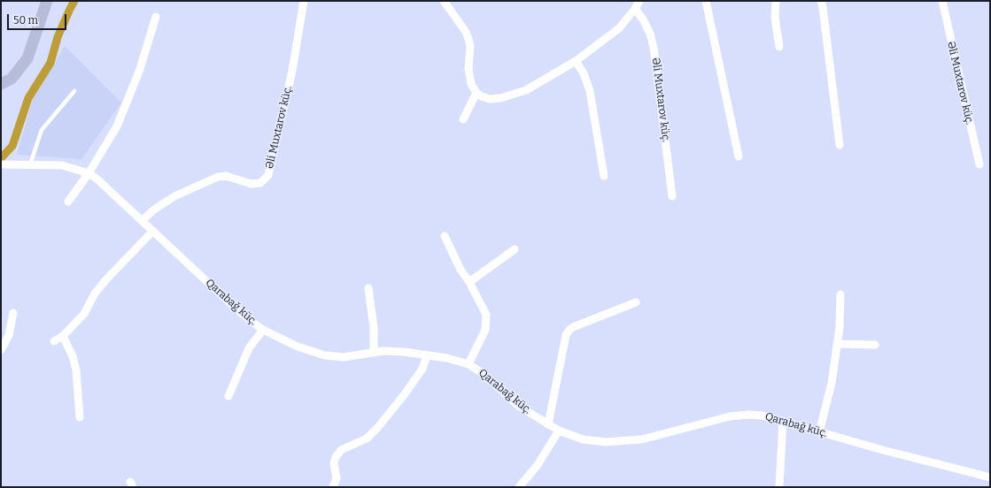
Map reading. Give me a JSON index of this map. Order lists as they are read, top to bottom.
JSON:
{
  "streets": {
    "street": ["Əli Muxtarov küç.", "Qarabağ küç."]
  },
  "crossings": [
    ["Əli Muxtarov küç.", "Qarabağ küç."]
  ],
  "scale_bar": "50 m"
}
